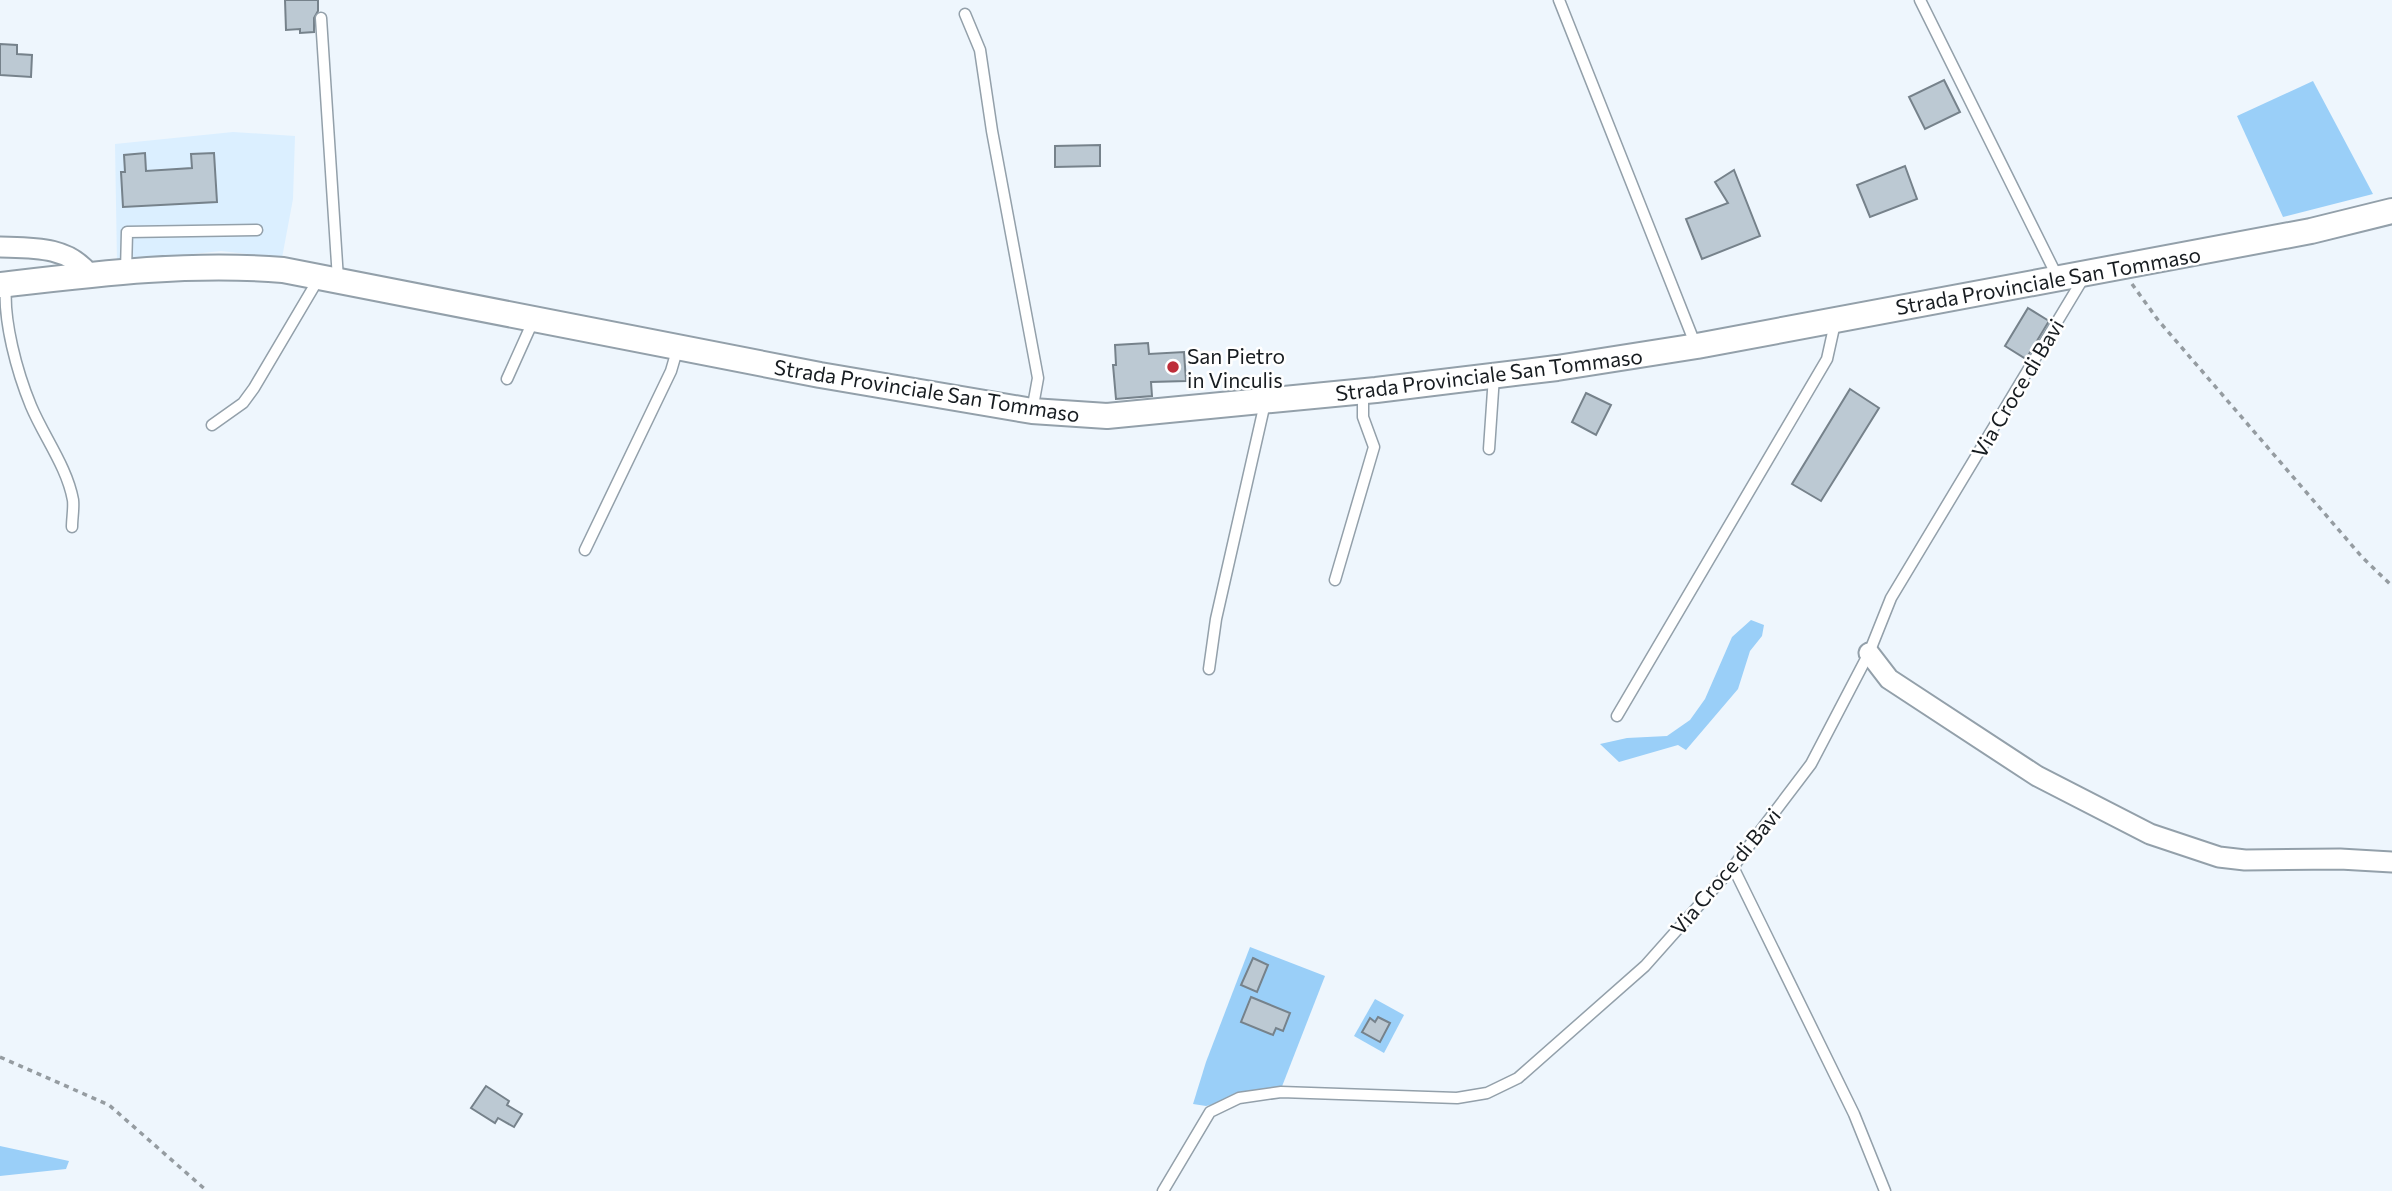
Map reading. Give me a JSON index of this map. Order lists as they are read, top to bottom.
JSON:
{
  "streets": {
    "street": ["Strada Provinciale San Tommaso"],
    "lane": ["Via Croce di Bavi"]
  },
  "crossings": [
    ["Strada Provinciale San Tommaso", "Via Croce di Bavi"]
  ],
  "places": ["San Pietro in Vinculis"]
}
